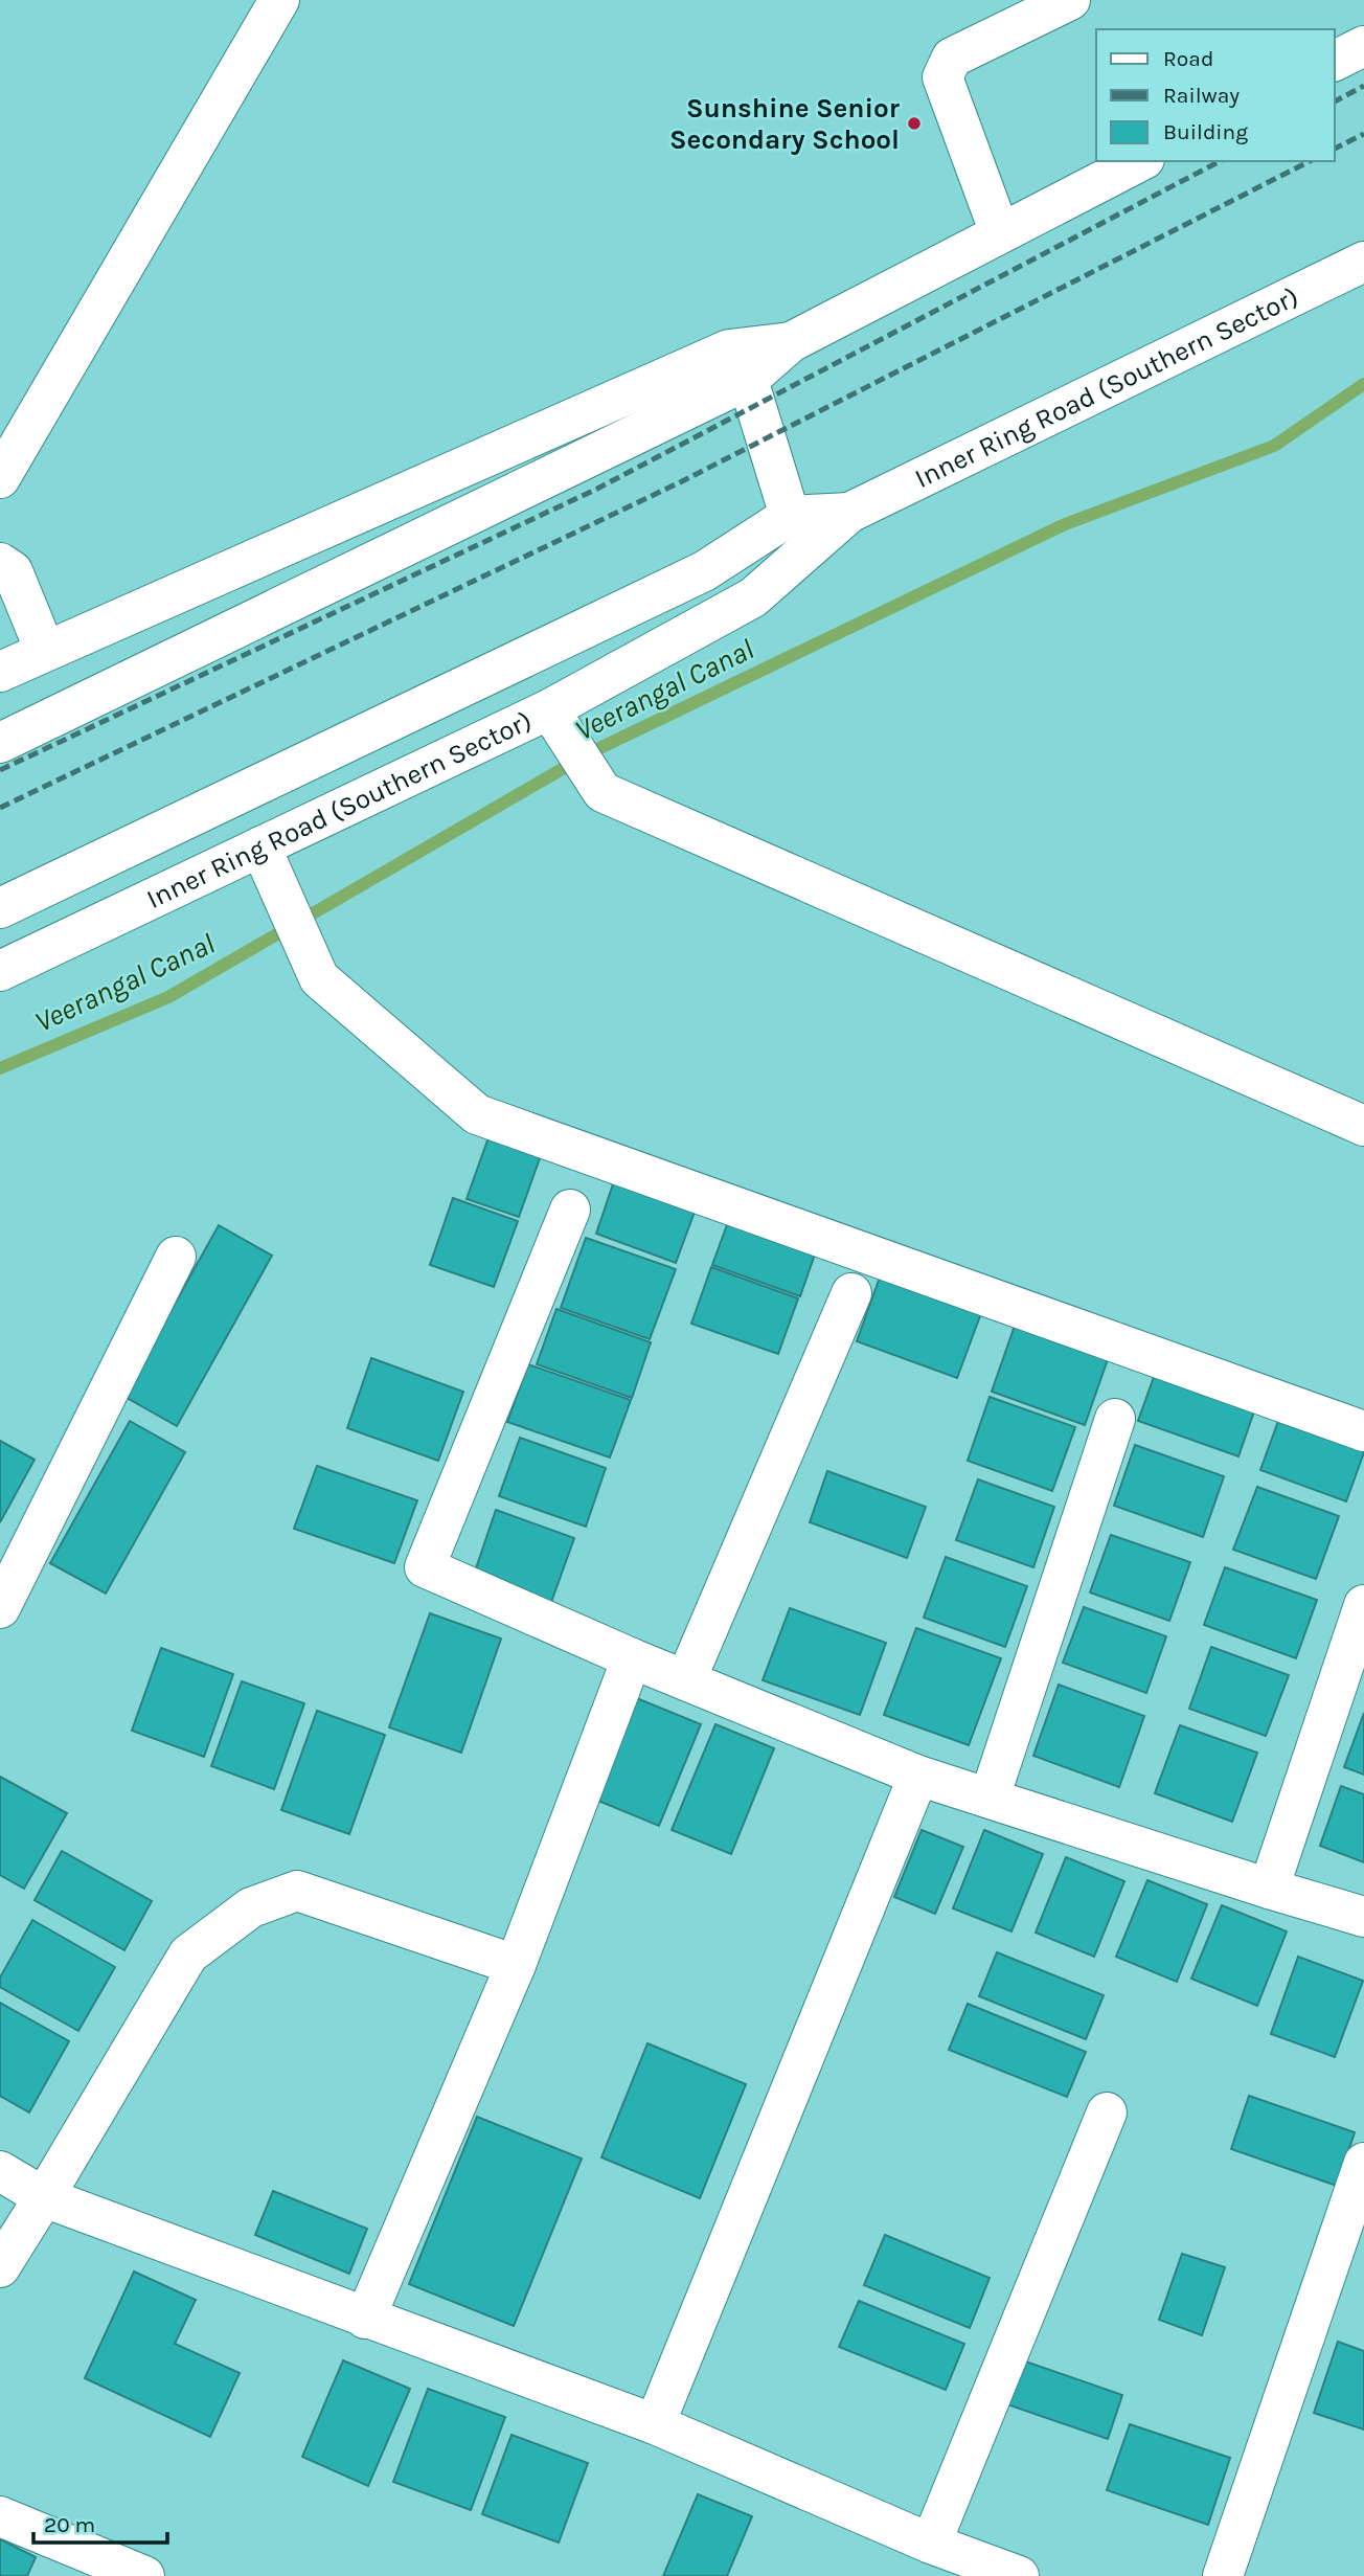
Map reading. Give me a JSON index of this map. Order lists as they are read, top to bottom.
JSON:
{
  "streets": {
    "street": ["Inner Ring Road (Southern Sector)"]
  },
  "water": ["Veerangal Canal"],
  "places": ["Sunshine Senior Secondary School"],
  "legend": ["Road", "Railway", "Building"],
  "scale_bar": "20 m"
}
